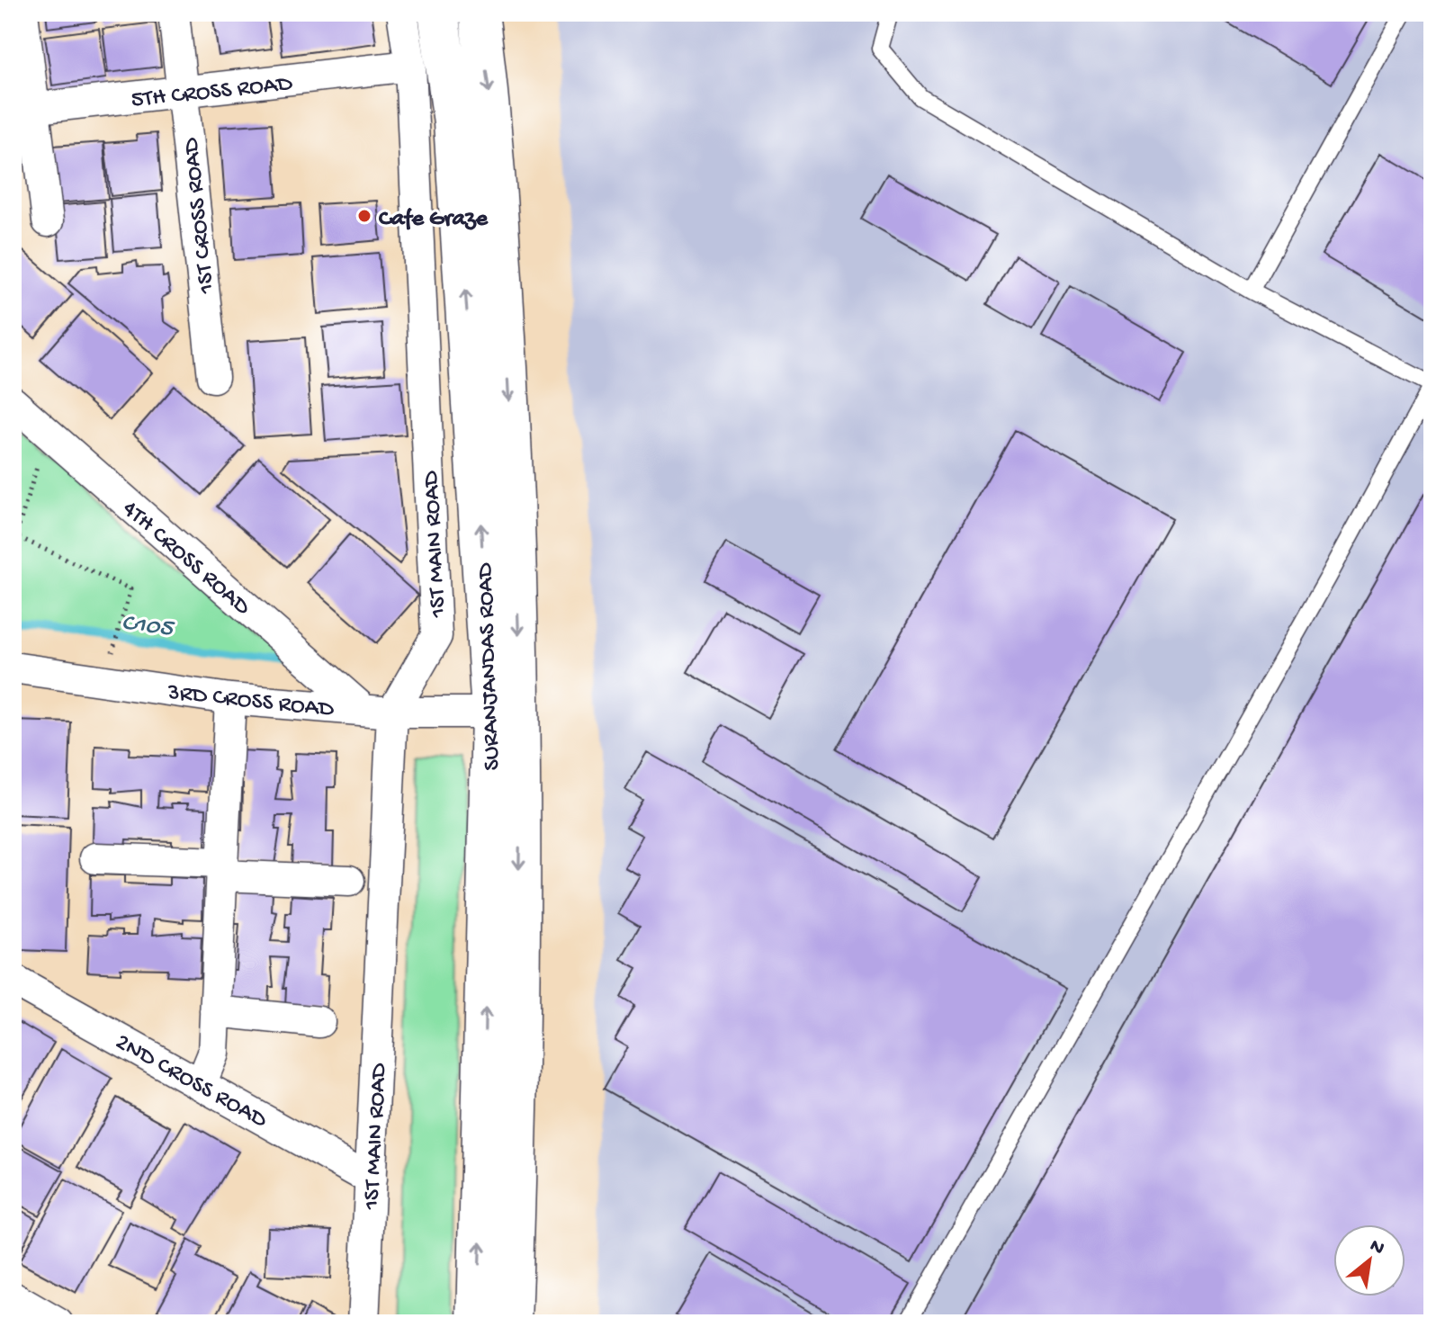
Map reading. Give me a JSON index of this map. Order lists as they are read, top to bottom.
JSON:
{
  "streets": {
    "main road": ["SURANJANDAS ROAD"],
    "street": [
      "5TH CROSS ROAD",
      "1ST CROSS ROAD",
      "1ST MAIN ROAD",
      "4TH CROSS ROAD",
      "3RD CROSS ROAD",
      "2ND CROSS ROAD"
    ]
  },
  "crossings": [
    ["5TH CROSS ROAD", "1ST CROSS ROAD"],
    ["5TH CROSS ROAD", "1ST MAIN ROAD"],
    ["1ST MAIN ROAD", "4TH CROSS ROAD"],
    ["1ST MAIN ROAD", "3RD CROSS ROAD"],
    ["1ST MAIN ROAD", "2ND CROSS ROAD"],
    ["4TH CROSS ROAD", "3RD CROSS ROAD"],
    ["SURANJANDAS ROAD", "3RD CROSS ROAD"]
  ],
  "water": ["C105"],
  "places": ["Cafe Graze"],
  "north": "top right"
}
